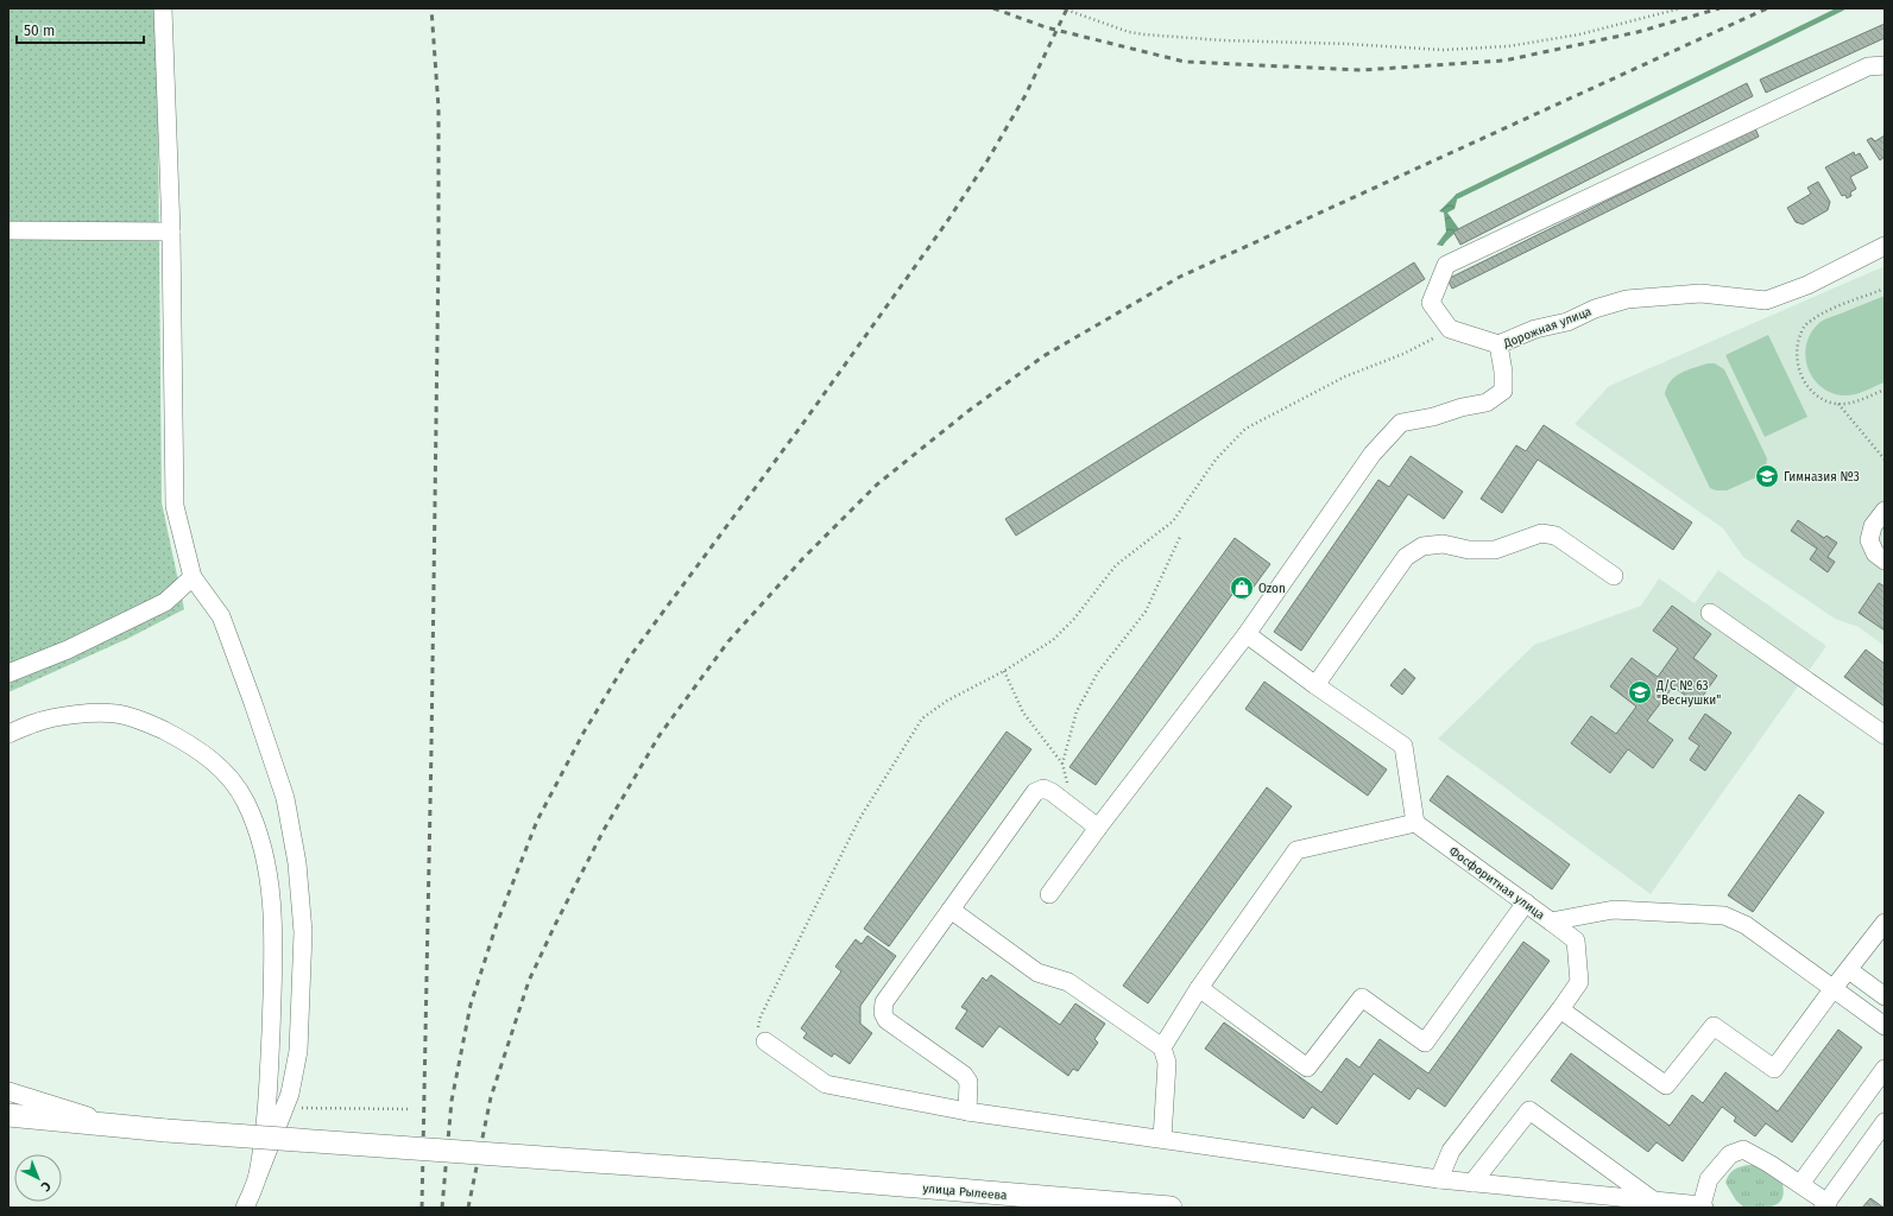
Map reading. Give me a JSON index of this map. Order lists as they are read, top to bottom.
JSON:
{
  "streets": {
    "main road": ["улица Рылеева"],
    "street": ["Дорожная улица", "Фосфоритная улица"]
  },
  "places": {
    "school or university": ["Гимназия №3", "Д/С № 63 \"Веснушки\""],
    "shop": ["Ozon"]
  },
  "scale_bar": "50 m",
  "north": "bottom right"
}
